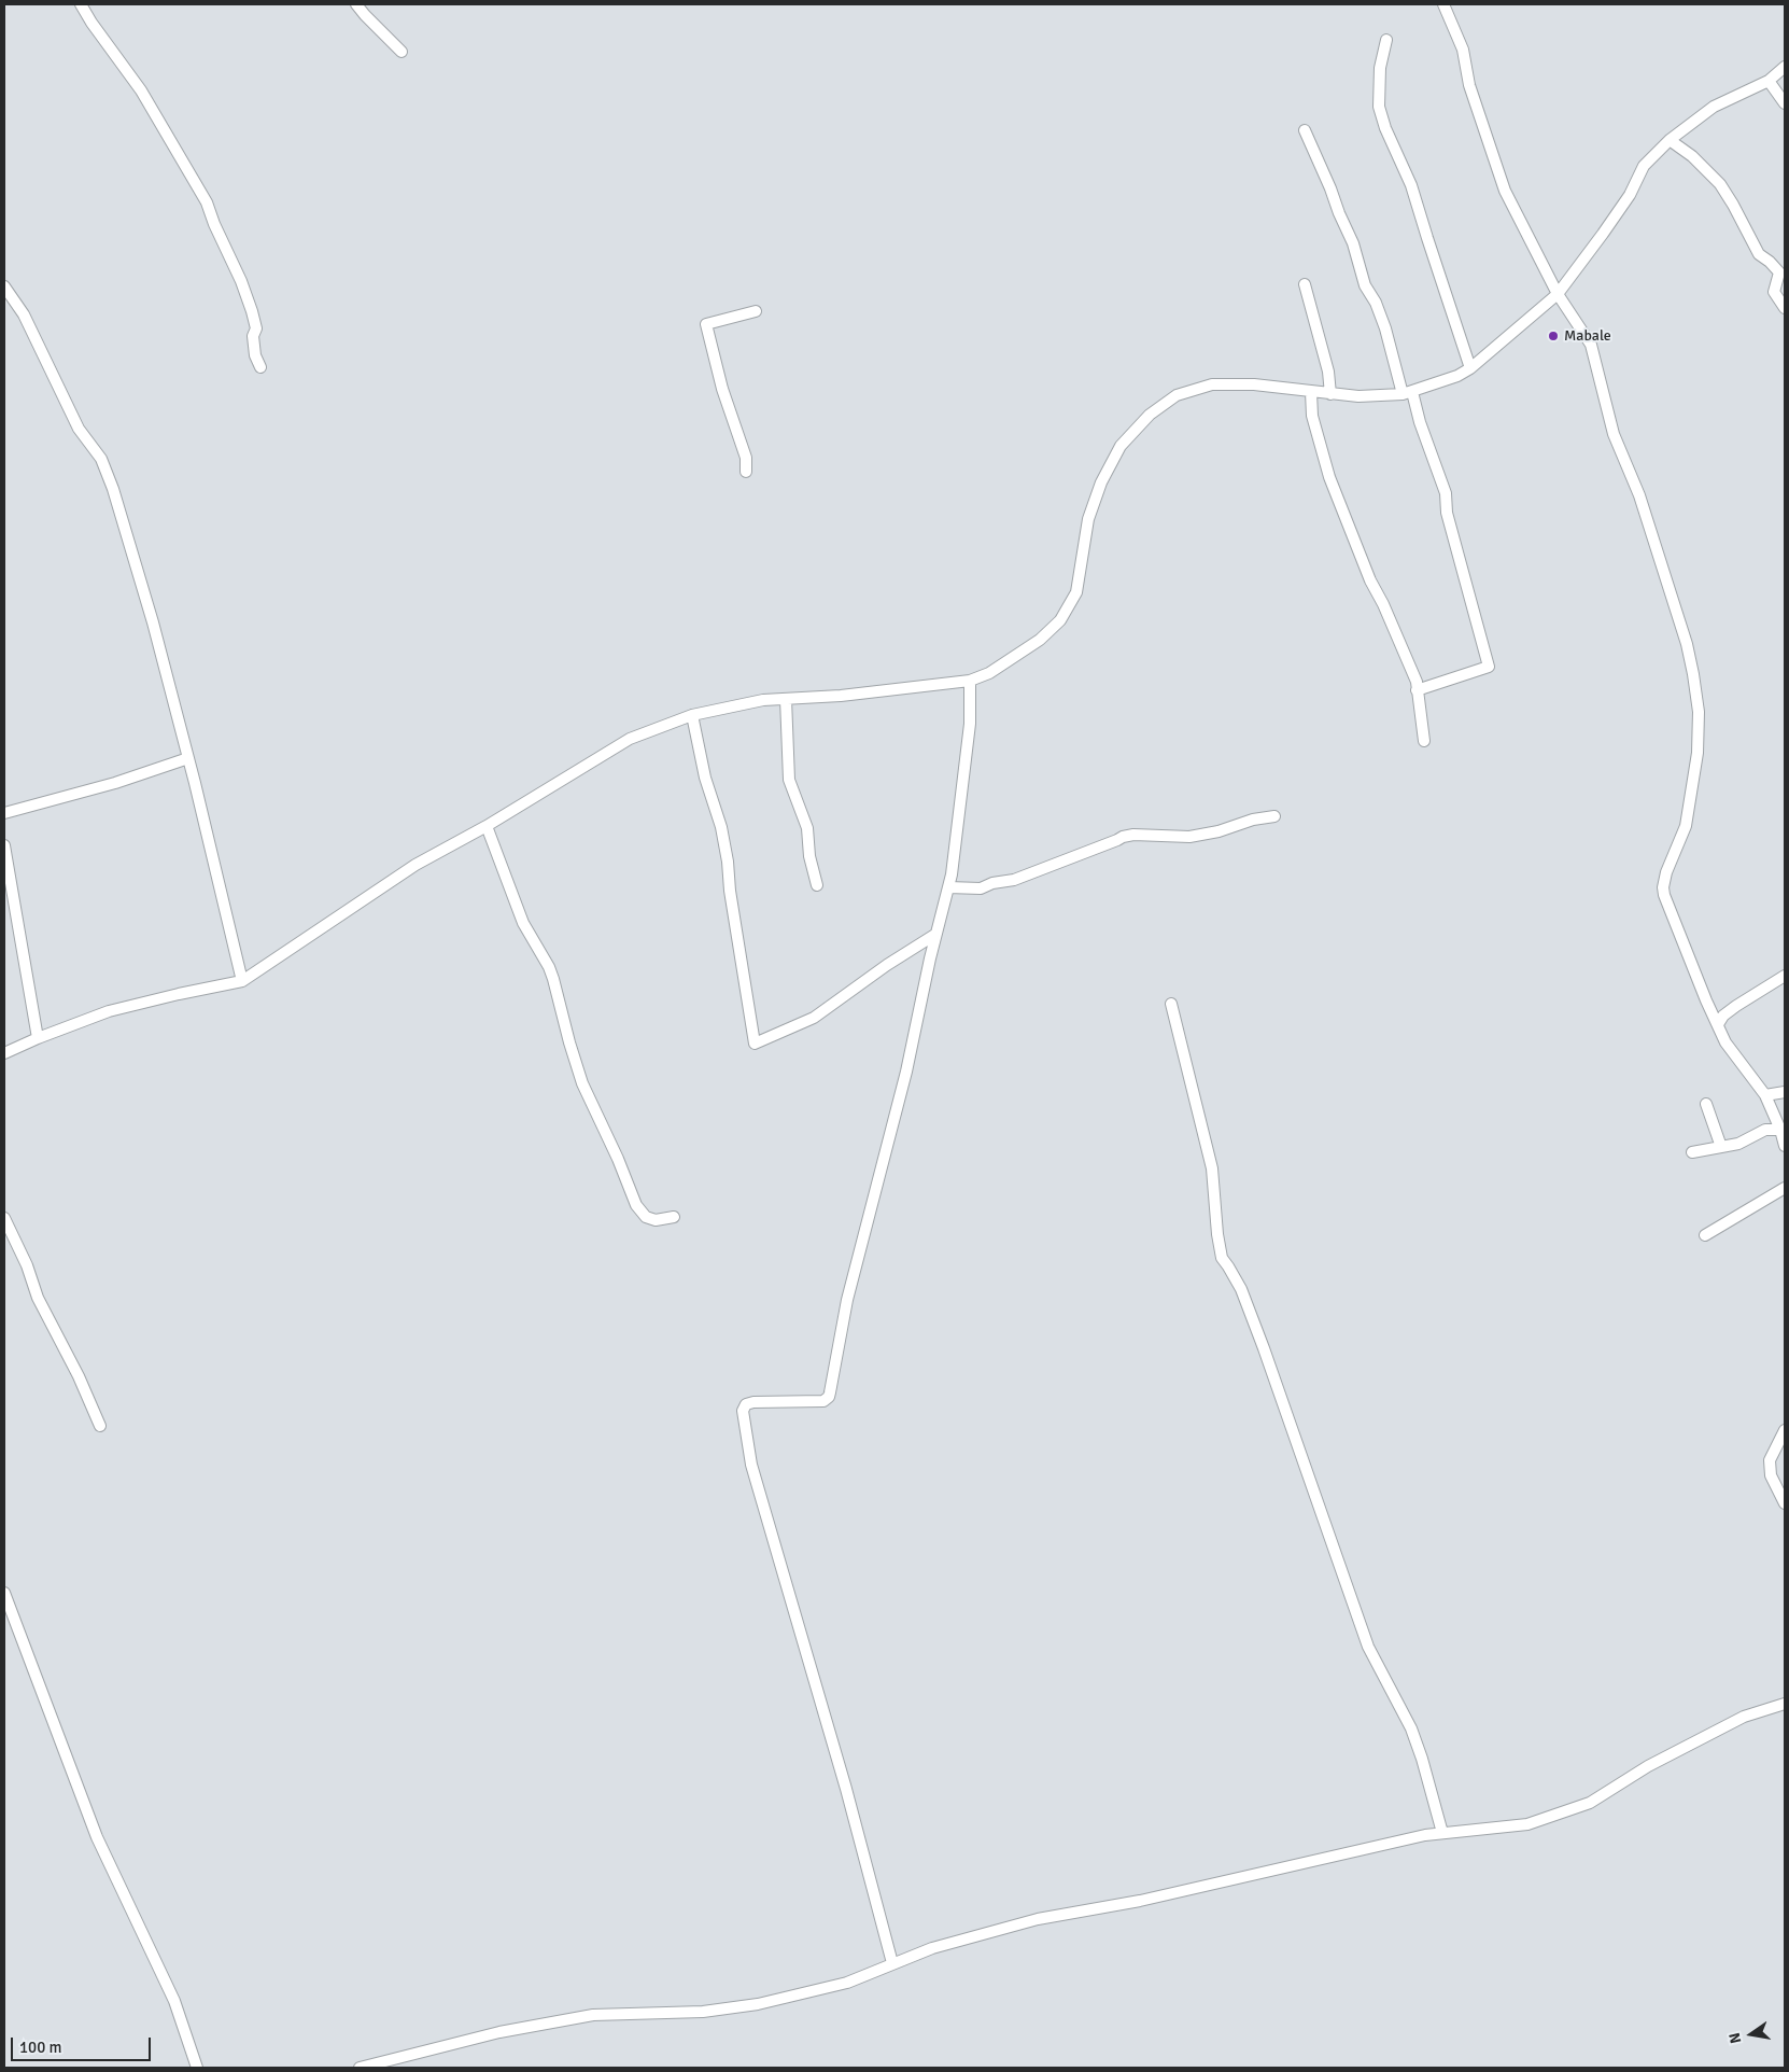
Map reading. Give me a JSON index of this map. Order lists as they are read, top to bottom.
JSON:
{
  "places": ["Mabale"],
  "scale_bar": "100 m",
  "north": "left"
}
